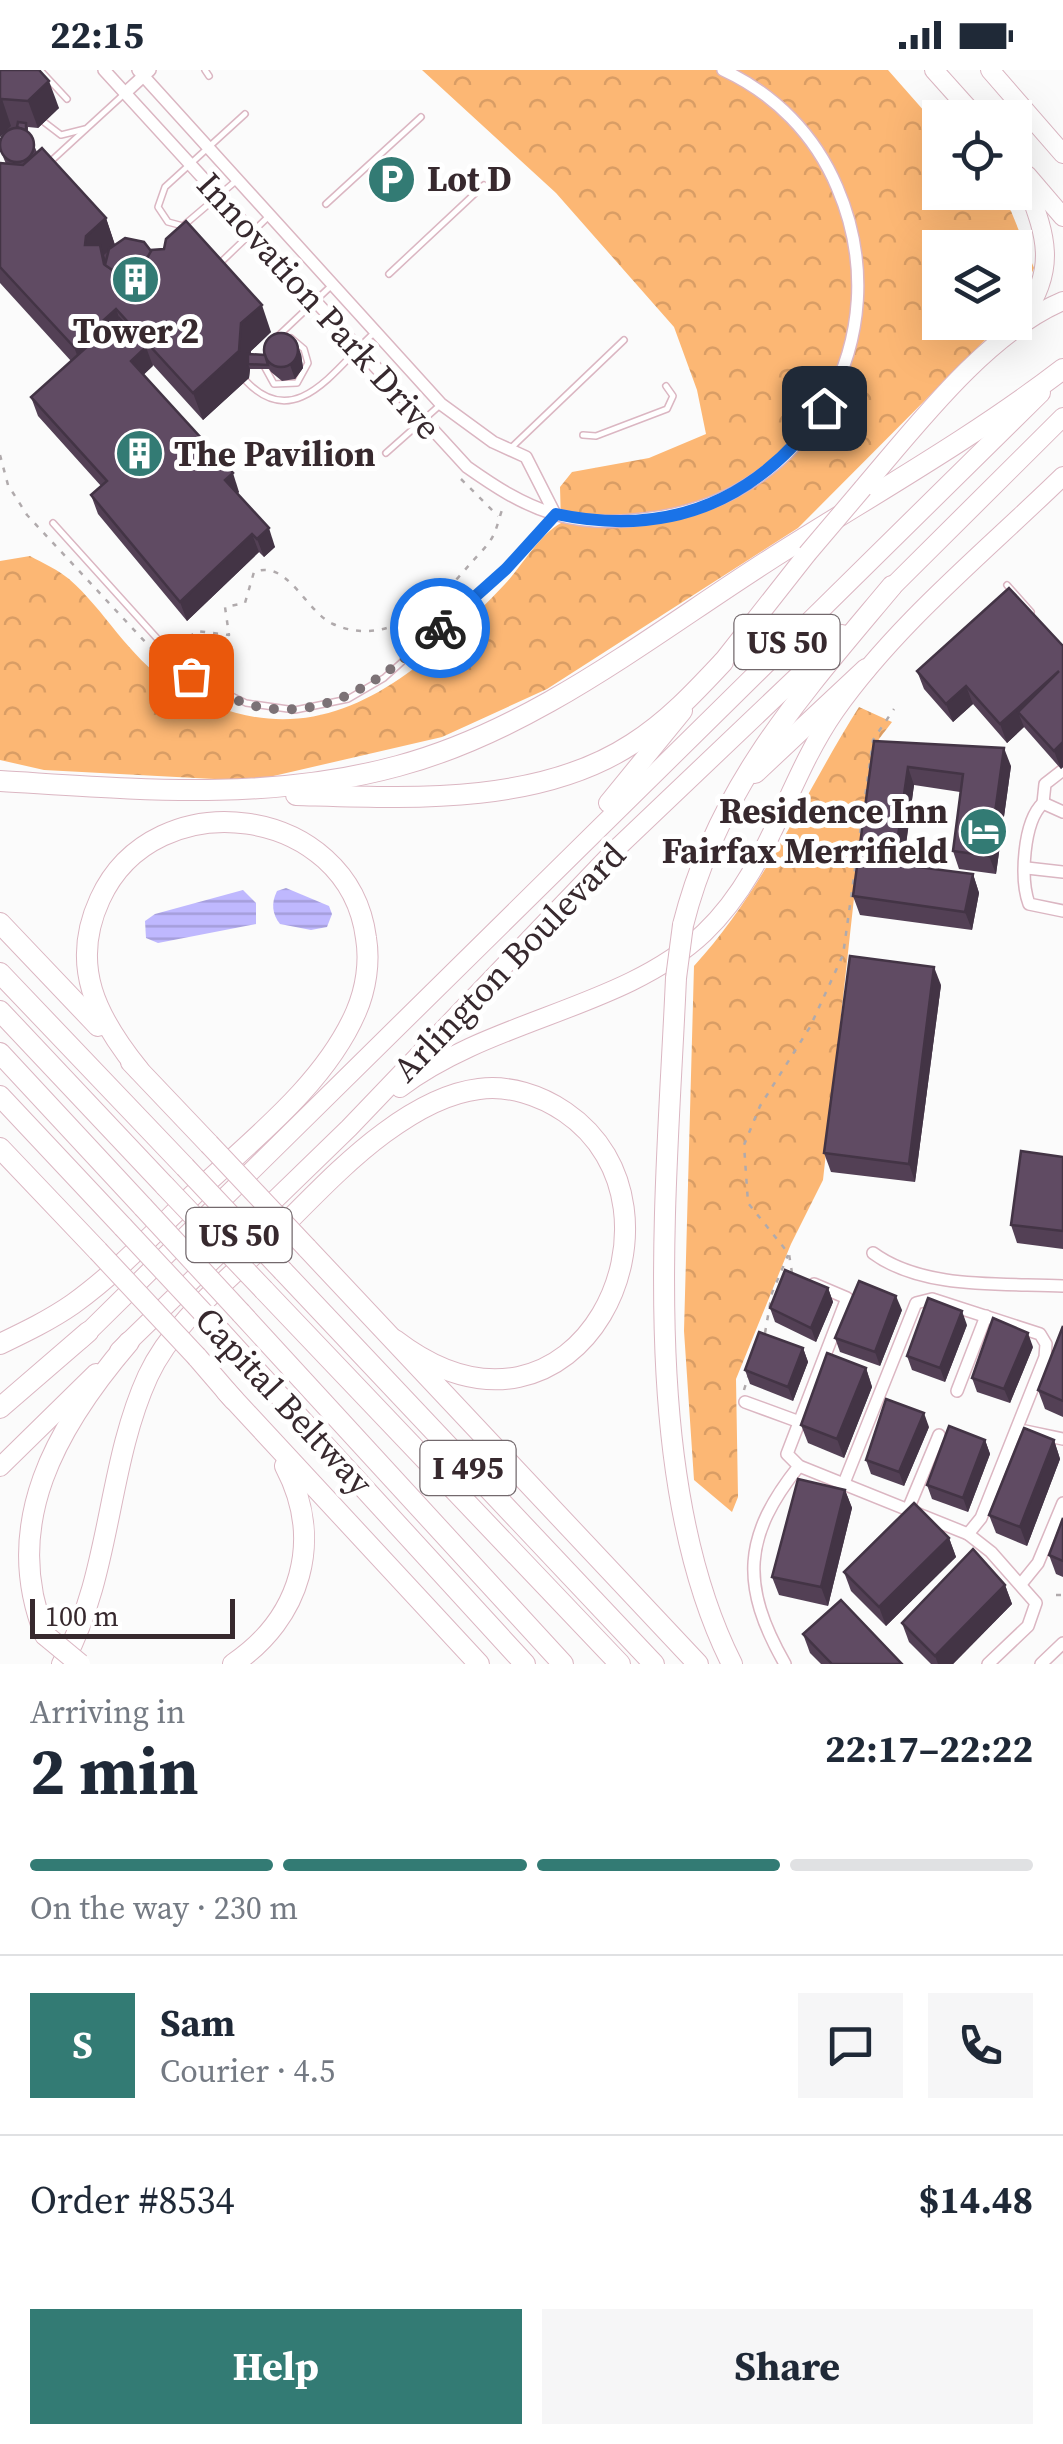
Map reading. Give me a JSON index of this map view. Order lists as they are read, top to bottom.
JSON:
{
  "streets": {
    "highway": ["Capital Beltway", "I 495"],
    "main road": ["US 50", "Arlington Boulevard"],
    "street": ["Innovation Park Drive"]
  },
  "places": {
    "parking": ["Lot D"],
    "building": ["Tower 2", "The Pavilion"],
    "hotel": ["Residence Inn Fairfax Merrifield"]
  },
  "scale_bar": "100 m",
  "page": {
    "status": "22:15",
    "scale": "100 m",
    "heading": ["2 min", "Arriving in", "22:17–22:22"],
    "panel": [
      "Sam",
      "Courier · 4.5",
      "Order #8534",
      "$14.48"
    ],
    "bar": "On the way · 230 m",
    "round": "S",
    "buttons": ["Help", "Share"]
  }
}
